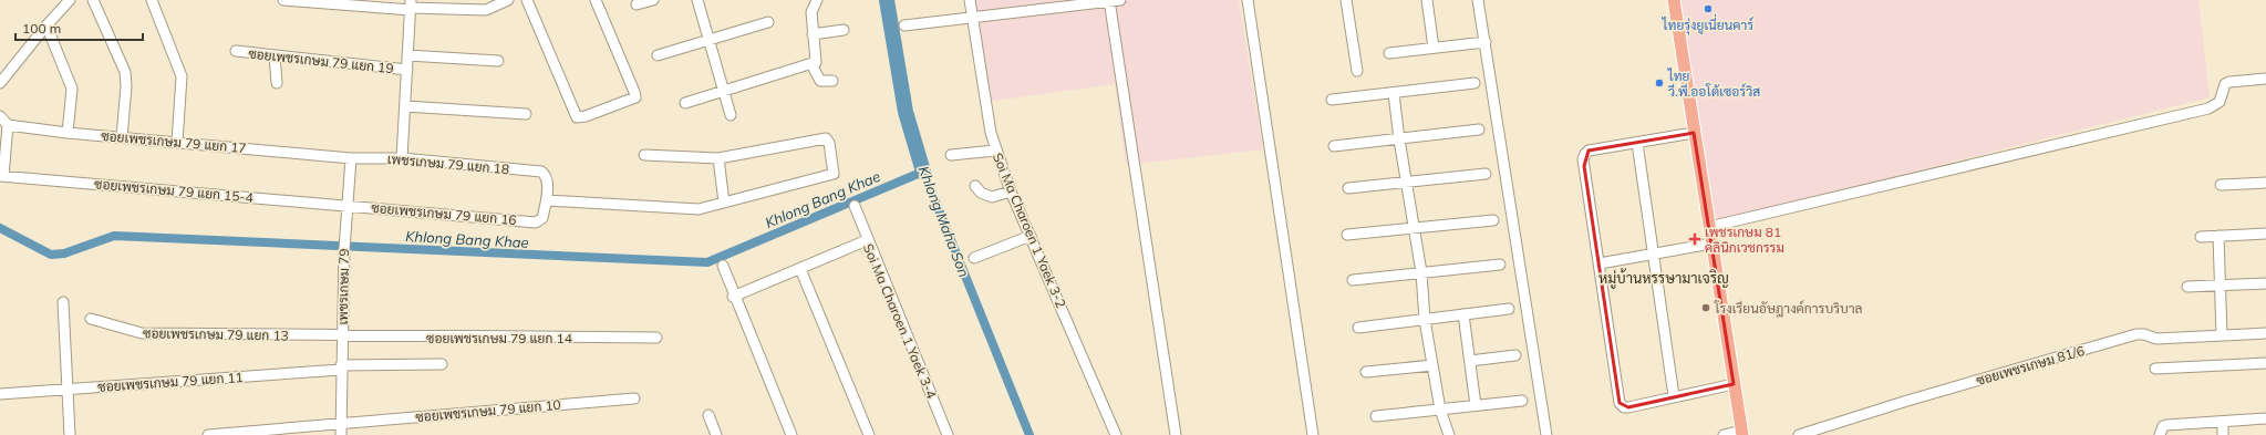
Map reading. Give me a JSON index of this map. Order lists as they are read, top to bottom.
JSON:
{
  "streets": {
    "street": [
      "ซอยเพชรเกษม 79 แยก 19",
      "ซอยเพชรเกษม 79 แยก 17",
      "เพชรเกษม 79 แยก 18",
      "ซอยเพชรเกษม 79 แยก 15-4",
      "ซอยเพชรเกษม 79 แยก 16",
      "Soi Ma Charoen 1 Yaek 3-2",
      "เพชรเกษม 79",
      "Soi Ma Charoen 1 Yaek 3-4",
      "ซอยเพชรเกษม 79 แยก 13",
      "ซอยเพชรเกษม 79 แยก 14",
      "ซอยเพชรเกษม 81/6",
      "ซอยเพชรเกษม 79 แยก 11",
      "ซอยเพชรเกษม 79 แยก 10"
    ]
  },
  "crossings": [
    ["ซอยเพชรเกษม 79 แยก 17", "เพชรเกษม 79 แยก 18"],
    ["ซอยเพชรเกษม 79 แยก 17", "เพชรเกษม 79"],
    ["เพชรเกษม 79 แยก 18", "ซอยเพชรเกษม 79 แยก 16"],
    ["เพชรเกษม 79 แยก 18", "เพชรเกษม 79"],
    ["ซอยเพชรเกษม 79 แยก 15-4", "ซอยเพชรเกษม 79 แยก 16"],
    ["ซอยเพชรเกษม 79 แยก 15-4", "เพชรเกษม 79"],
    ["ซอยเพชรเกษม 79 แยก 16", "เพชรเกษม 79"],
    ["เพชรเกษม 79", "ซอยเพชรเกษม 79 แยก 13"],
    ["เพชรเกษม 79", "ซอยเพชรเกษม 79 แยก 14"],
    ["เพชรเกษม 79", "ซอยเพชรเกษม 79 แยก 11"],
    ["เพชรเกษม 79", "ซอยเพชรเกษม 79 แยก 10"],
    ["ซอยเพชรเกษม 79 แยก 13", "ซอยเพชรเกษม 79 แยก 14"]
  ],
  "districts": ["หมู่บ้านหรรษามาเจริญ"],
  "water": ["Khlong Bang Khae", "Khlong Maha Son"],
  "places": {
    "other": ["ไทยรุ่งยูเนี่ยนคาร์", "ไทย วี.พี.ออโต้เซอร์วิส", "โรงเรียนอัษฎางค์การบริบาล"],
    "health": ["เพชรเกษม 81 คลินิกเวชกรรม"]
  },
  "scale_bar": "100 m"
}
